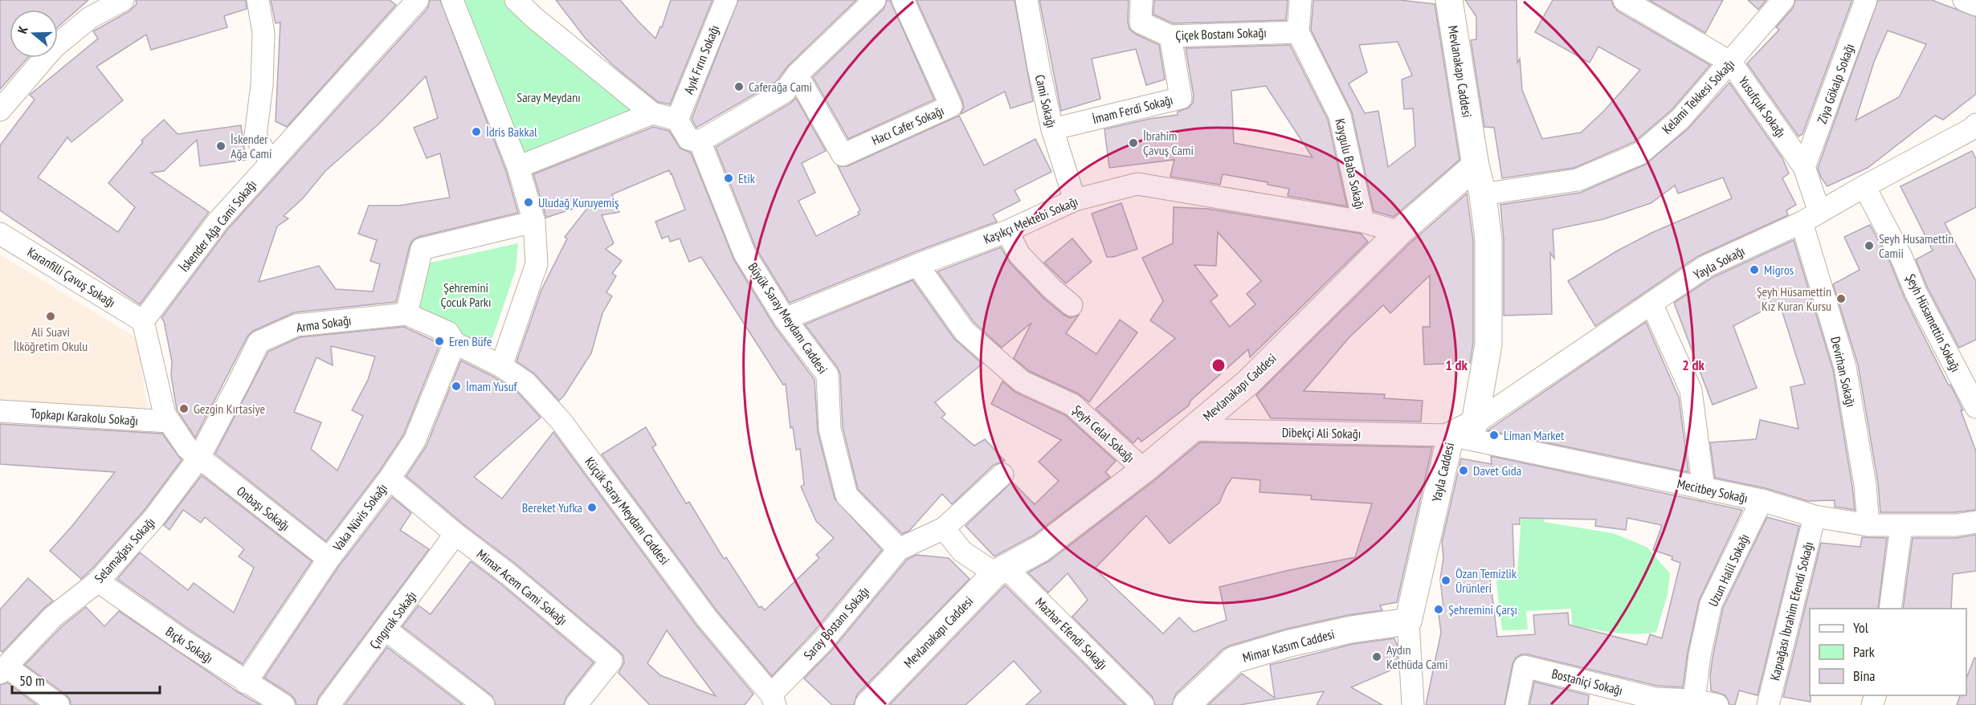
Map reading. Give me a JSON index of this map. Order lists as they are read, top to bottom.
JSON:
{
  "streets": {
    "street": [
      "Çiçek Bostanı Sokağı",
      "Ayık Fırın Sokağı",
      "Mevlanakapı Caddesi",
      "Ziya Gökalp Sokağı",
      "Kelami Tekkesi Sokağı",
      "Cami Sokağı",
      "Yusufçuk Sokağı",
      "İmam Ferdi Sokağı",
      "Hacı Cafer Sokağı",
      "Kaygulu Baba Sokağı",
      "Kaşıkçı Mektebi Sokağı",
      "İskender Ağa Cami Sokağı",
      "Yayla Sokağı",
      "Karanfilli Çavuş Sokağı",
      "Büyük Saray Meydanı Caddesi",
      "Şeyh Hüsamettin Sokağı",
      "Arma Sokağı",
      "Devirhan Sokağı",
      "Topkapı Karakolu Sokağı",
      "Dibekçi Ali Sokağı",
      "Şeyh Celal Sokağı",
      "Yayla Caddesi",
      "Meсitbey Sokağı",
      "Onbaşı Sokağı",
      "Küçük Saray Meydanı Caddesi",
      "Vaka Nüvis Sokağı",
      "Selamağası Sokağı",
      "Uzun Halil Sokağı",
      "Mimar Acem Cami Sokağı",
      "Kapıağası İbrahim Efendi Sokağı",
      "Çıngırak Sokağı",
      "Saray Bostanı Sokağı",
      "Mazhar Efendi Sokağı",
      "Bıçkı Sokağı",
      "Mimar Kasım Caddesi",
      "Bostaniçi Sokağı"
    ]
  },
  "crossings": [
    ["Çiçek Bostanı Sokağı", "İmam Ferdi Sokağı"],
    ["Çiçek Bostanı Sokağı", "Kaygulu Baba Sokağı"],
    ["Mevlanakapı Caddesi", "Kaşıkçı Mektebi Sokağı"],
    ["Mevlanakapı Caddesi", "Dibekçi Ali Sokağı"],
    ["Mevlanakapı Caddesi", "Şeyh Celal Sokağı"],
    ["Mevlanakapı Caddesi", "Mazhar Efendi Sokağı"],
    ["Ziya Gökalp Sokağı", "Yusufçuk Sokağı"],
    ["Kelami Tekkesi Sokağı", "Yusufçuk Sokağı"],
    ["Cami Sokağı", "İmam Ferdi Sokağı"],
    ["Cami Sokağı", "Kaşıkçı Mektebi Sokağı"],
    ["Yusufçuk Sokağı", "Yayla Sokağı"],
    ["Yusufçuk Sokağı", "Devirhan Sokağı"],
    ["Kaygulu Baba Sokağı", "Kaşıkçı Mektebi Sokağı"],
    ["Kaşıkçı Mektebi Sokağı", "Büyük Saray Meydanı Caddesi"],
    ["Kaşıkçı Mektebi Sokağı", "Şeyh Celal Sokağı"],
    ["İskender Ağa Cami Sokağı", "Karanfilli Çavuş Sokağı"],
    ["Yayla Sokağı", "Şeyh Hüsamettin Sokağı"],
    ["Yayla Sokağı", "Devirhan Sokağı"],
    ["Yayla Sokağı", "Yayla Caddesi"],
    ["Büyük Saray Meydanı Caddesi", "Saray Bostanı Sokağı"],
    ["Arma Sokağı", "Onbaşı Sokağı"],
    ["Arma Sokağı", "Küçük Saray Meydanı Caddesi"],
    ["Arma Sokağı", "Vaka Nüvis Sokağı"],
    ["Arma Sokağı", "Selamağası Sokağı"],
    ["Devirhan Sokağı", "Meсitbey Sokağı"],
    ["Dibekçi Ali Sokağı", "Yayla Caddesi"],
    ["Dibekçi Ali Sokağı", "Meсitbey Sokağı"],
    ["Yayla Caddesi", "Meсitbey Sokağı"],
    ["Yayla Caddesi", "Mimar Kasım Caddesi"],
    ["Meсitbey Sokağı", "Uzun Halil Sokağı"],
    ["Meсitbey Sokağı", "Kapıağası İbrahim Efendi Sokağı"],
    ["Onbaşı Sokağı", "Vaka Nüvis Sokağı"],
    ["Onbaşı Sokağı", "Selamağası Sokağı"],
    ["Küçük Saray Meydanı Caddesi", "Vaka Nüvis Sokağı"],
    ["Küçük Saray Meydanı Caddesi", "Saray Bostanı Sokağı"],
    ["Vaka Nüvis Sokağı", "Mimar Acem Cami Sokağı"],
    ["Vaka Nüvis Sokağı", "Bıçkı Sokağı"],
    ["Selamağası Sokağı", "Bıçkı Sokağı"],
    ["Uzun Halil Sokağı", "Bostaniçi Sokağı"],
    ["Mimar Acem Cami Sokağı", "Çıngırak Sokağı"]
  ],
  "parks": ["Saray Meydanı", "Şehremini Çocuk Parkı"],
  "places": [
    "Caferağa Cami",
    "İdris Bakkal",
    "İbrahim Çavuş Cami",
    "İskender Ağa Cami",
    "Etik",
    "Uludağ Kuruyemiş",
    "Seyh Husamettin Camii",
    "Migros",
    "Şeyh Hüsamettin Kız Kuran Kursu",
    "Ali Suavi İlköğretim Okulu",
    "Eren Büfe",
    "İmam Yusuf",
    "Gezgin Kırtasiye",
    "Liman Market",
    "Davet Gıda",
    "Bereket Yufka",
    "Özan Temizlik Ürünleri",
    "Şehremini Çarşı",
    "Aydın Kethüda Cami"
  ],
  "legend": ["Yol", "Park", "Bina"],
  "scale_bar": "50 m",
  "north": "left",
  "rings": ["1 dk", "2 dk"]
}
